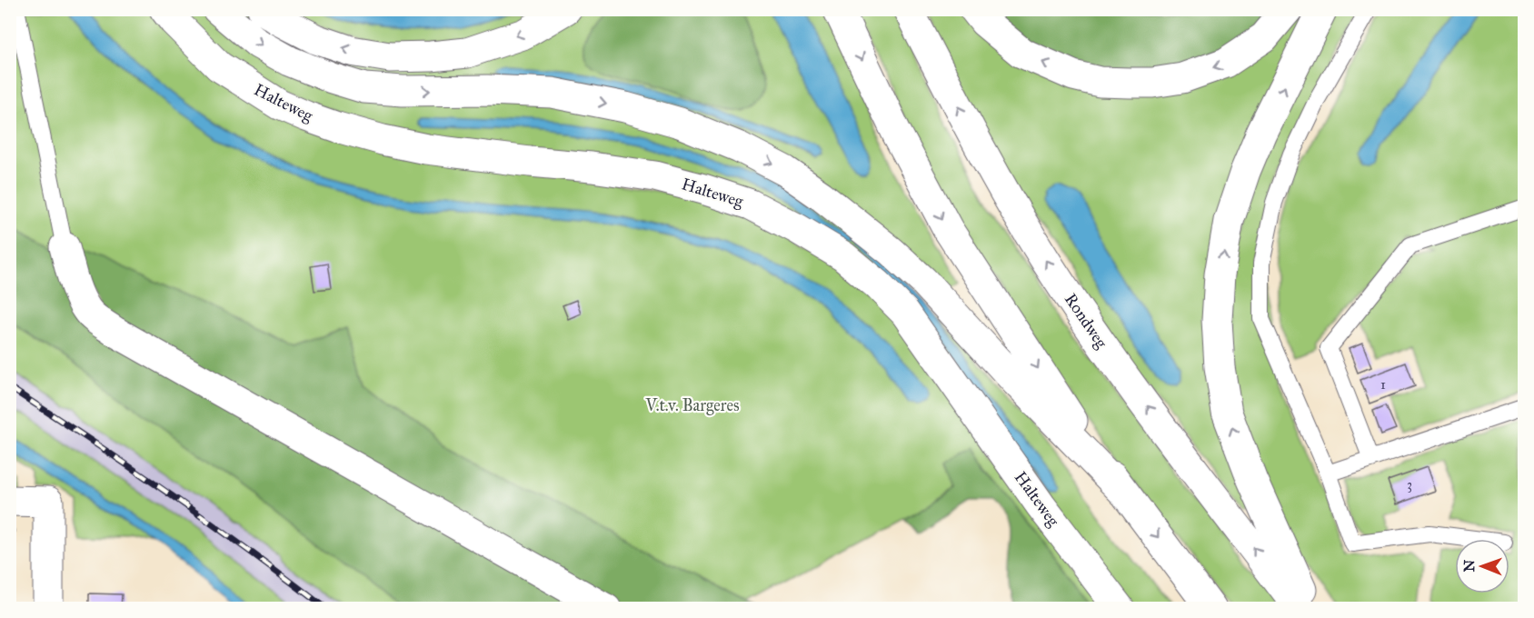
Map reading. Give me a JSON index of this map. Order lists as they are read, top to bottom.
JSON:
{
  "streets": {
    "main road": ["Halteweg", "Rondweg"]
  },
  "parks": ["V.t.v. Bargeres"],
  "house_numbers": ["1", "3"],
  "north": "left"
}
